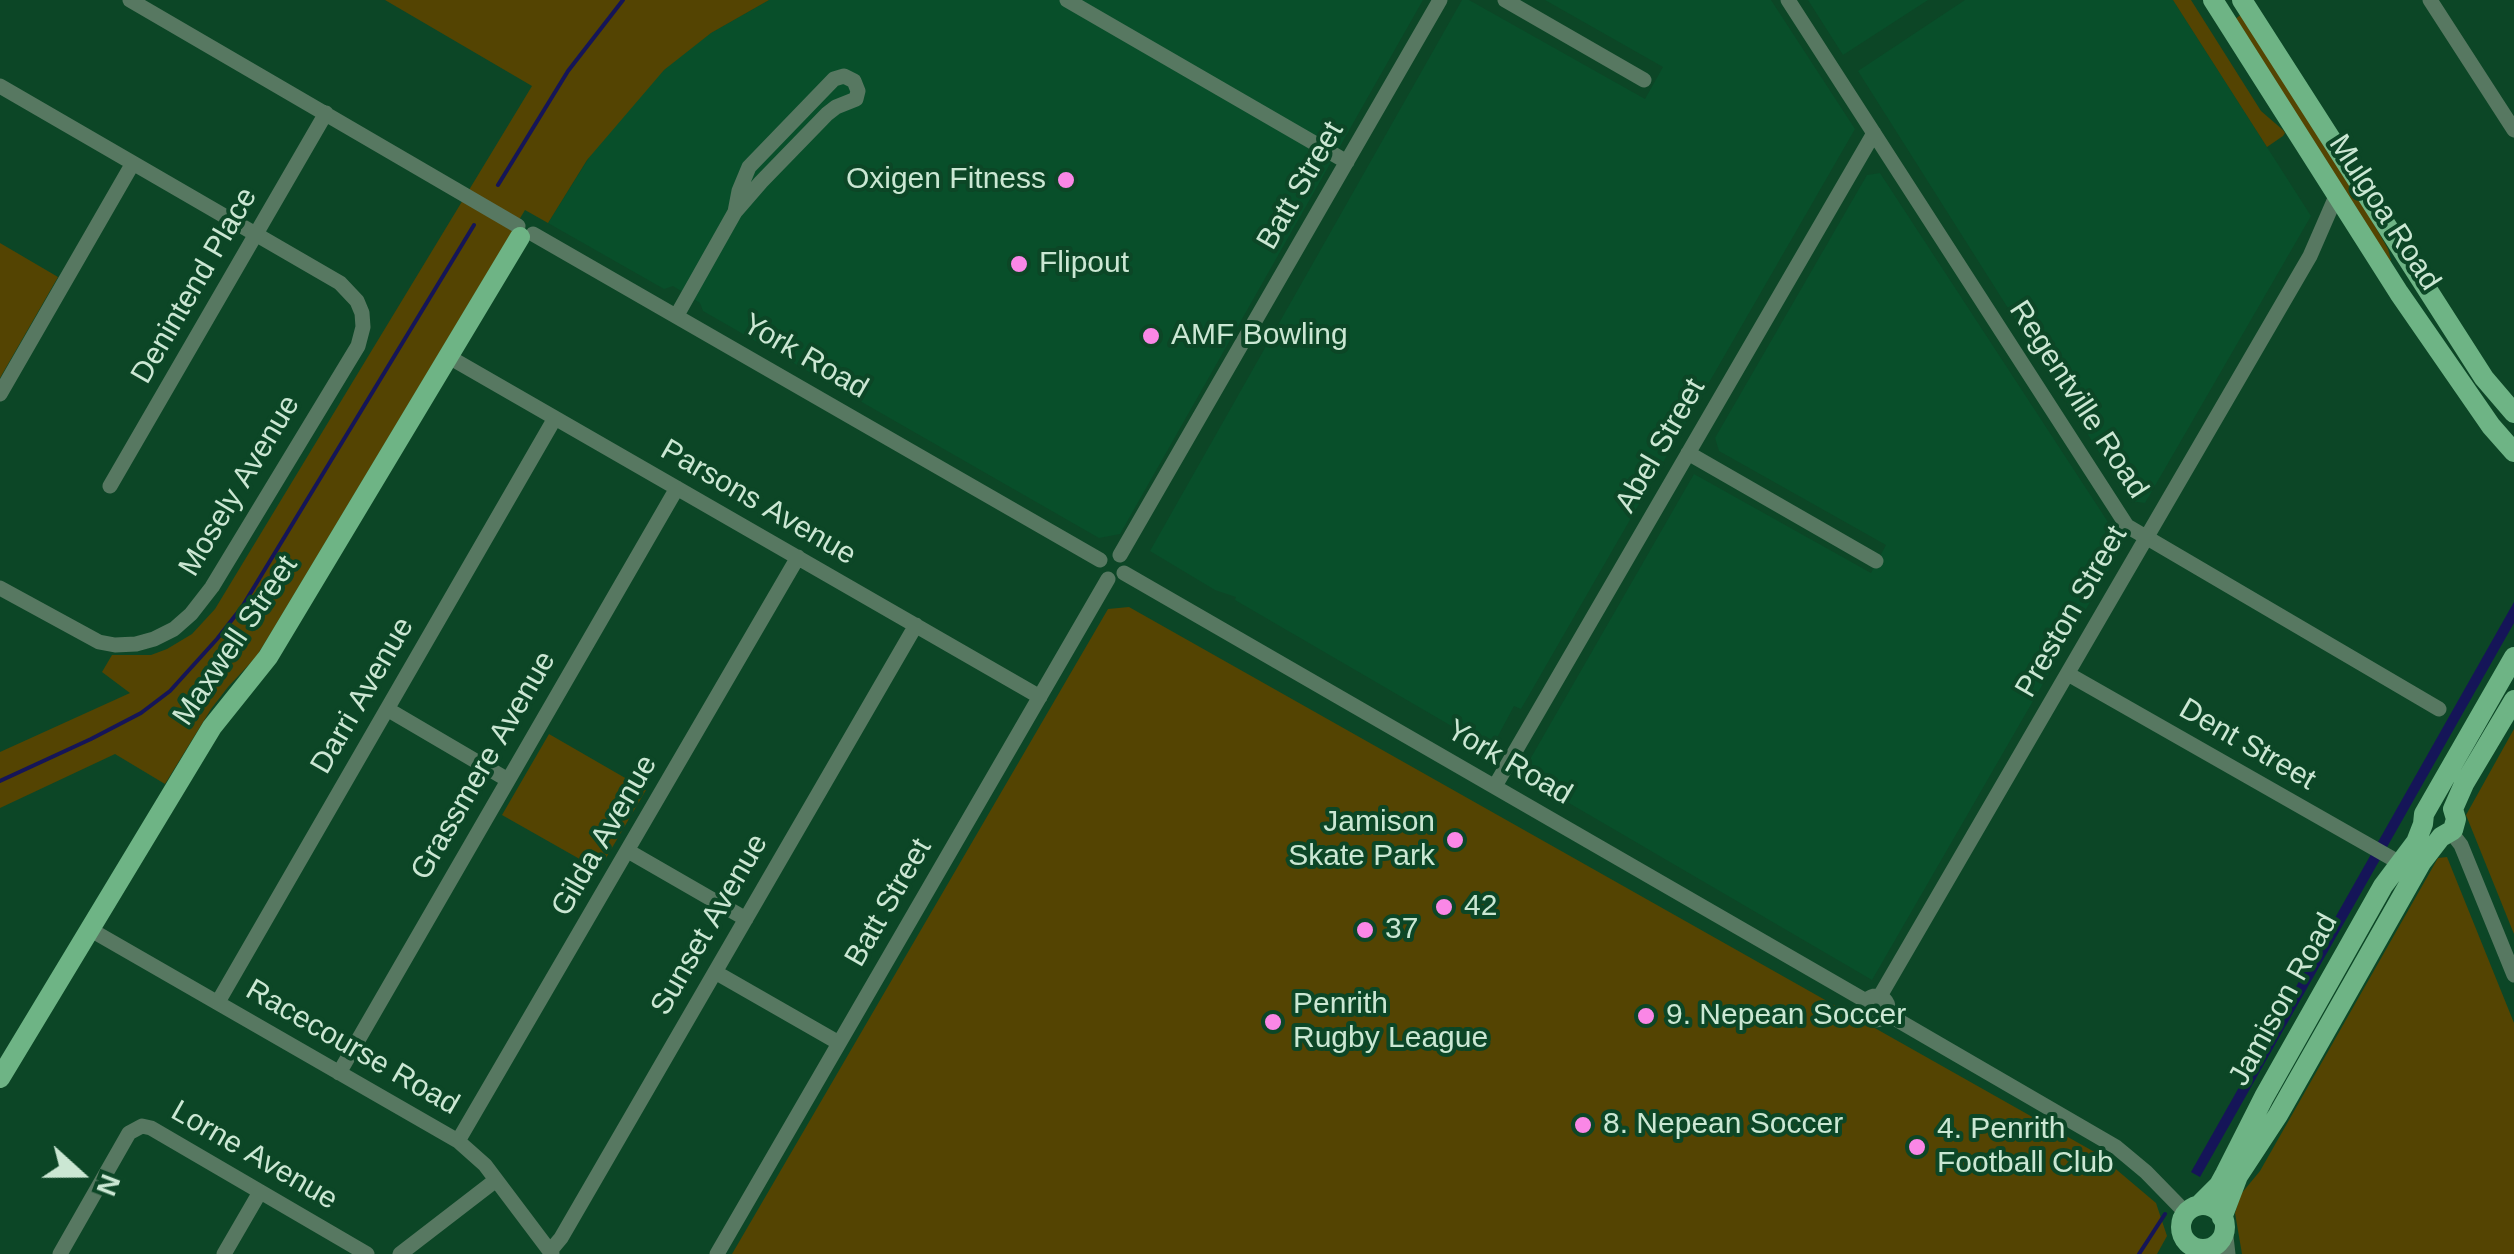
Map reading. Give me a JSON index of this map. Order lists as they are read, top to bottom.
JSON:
{
  "streets": {
    "main road": ["Mulgoa Road", "Maxwell Street", "Jamison Road"],
    "street": [
      "Batt Street",
      "Denintend Place",
      "York Road",
      "Regentville Road",
      "Abel Street",
      "Mosely Avenue",
      "Parsons Avenue",
      "Preston Street",
      "Darri Avenue",
      "Dent Street",
      "Grassmere Avenue",
      "Gilda Avenue",
      "Sunset Avenue",
      "Racecourse Road",
      "Lorne Avenue"
    ]
  },
  "crossings": [
    ["Batt Street", "York Road"],
    ["Batt Street", "Parsons Avenue"],
    ["Mulgoa Road", "Preston Street"],
    ["Denintend Place", "York Road"],
    ["Denintend Place", "Mosely Avenue"],
    ["York Road", "Abel Street"],
    ["York Road", "Preston Street"],
    ["York Road", "Maxwell Street"],
    ["Regentville Road", "Abel Street"],
    ["Regentville Road", "Preston Street"],
    ["Parsons Avenue", "Maxwell Street"],
    ["Parsons Avenue", "Darri Avenue"],
    ["Parsons Avenue", "Grassmere Avenue"],
    ["Parsons Avenue", "Gilda Avenue"],
    ["Parsons Avenue", "Sunset Avenue"],
    ["Preston Street", "Dent Street"],
    ["Maxwell Street", "Racecourse Road"],
    ["Darri Avenue", "Racecourse Road"],
    ["Dent Street", "Jamison Road"],
    ["Grassmere Avenue", "Racecourse Road"],
    ["Gilda Avenue", "Racecourse Road"],
    ["Sunset Avenue", "Racecourse Road"]
  ],
  "places": [
    "Oxigen Fitness",
    "Flipout",
    "AMF Bowling",
    "Jamison Skate Park",
    "42",
    "37",
    "9. Nepean Soccer",
    "Penrith Rugby League",
    "8. Nepean Soccer",
    "4. Penrith Football Club"
  ],
  "north": "right"
}
